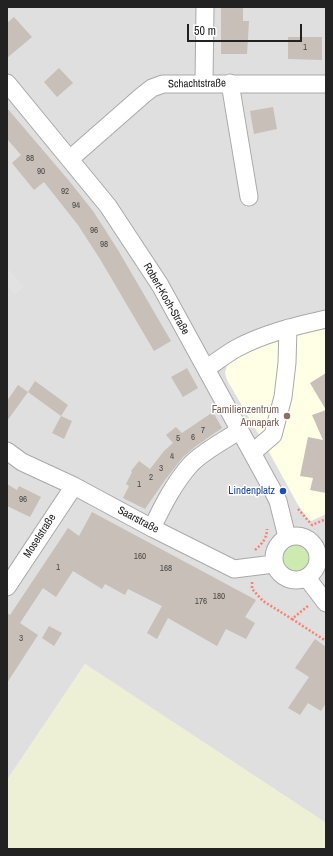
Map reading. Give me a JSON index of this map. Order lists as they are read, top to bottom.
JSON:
{
  "streets": {
    "street": [
      "Schachtstraße",
      "Robert-Koch-Straße",
      "Saarstraße",
      "Moselstraße"
    ]
  },
  "crossings": [
    ["Schachtstraße", "Robert-Koch-Straße"],
    ["Robert-Koch-Straße", "Saarstraße"],
    ["Saarstraße", "Moselstraße"]
  ],
  "places": ["Familienzentrum Annapark", "Lindenplatz"],
  "house_numbers": [
    "1",
    "88",
    "90",
    "92",
    "94",
    "96",
    "98",
    "7",
    "6",
    "5",
    "4",
    "3",
    "2",
    "1",
    "96",
    "160",
    "1",
    "168",
    "180",
    "176",
    "3"
  ],
  "scale_bar": "50 m"
}
